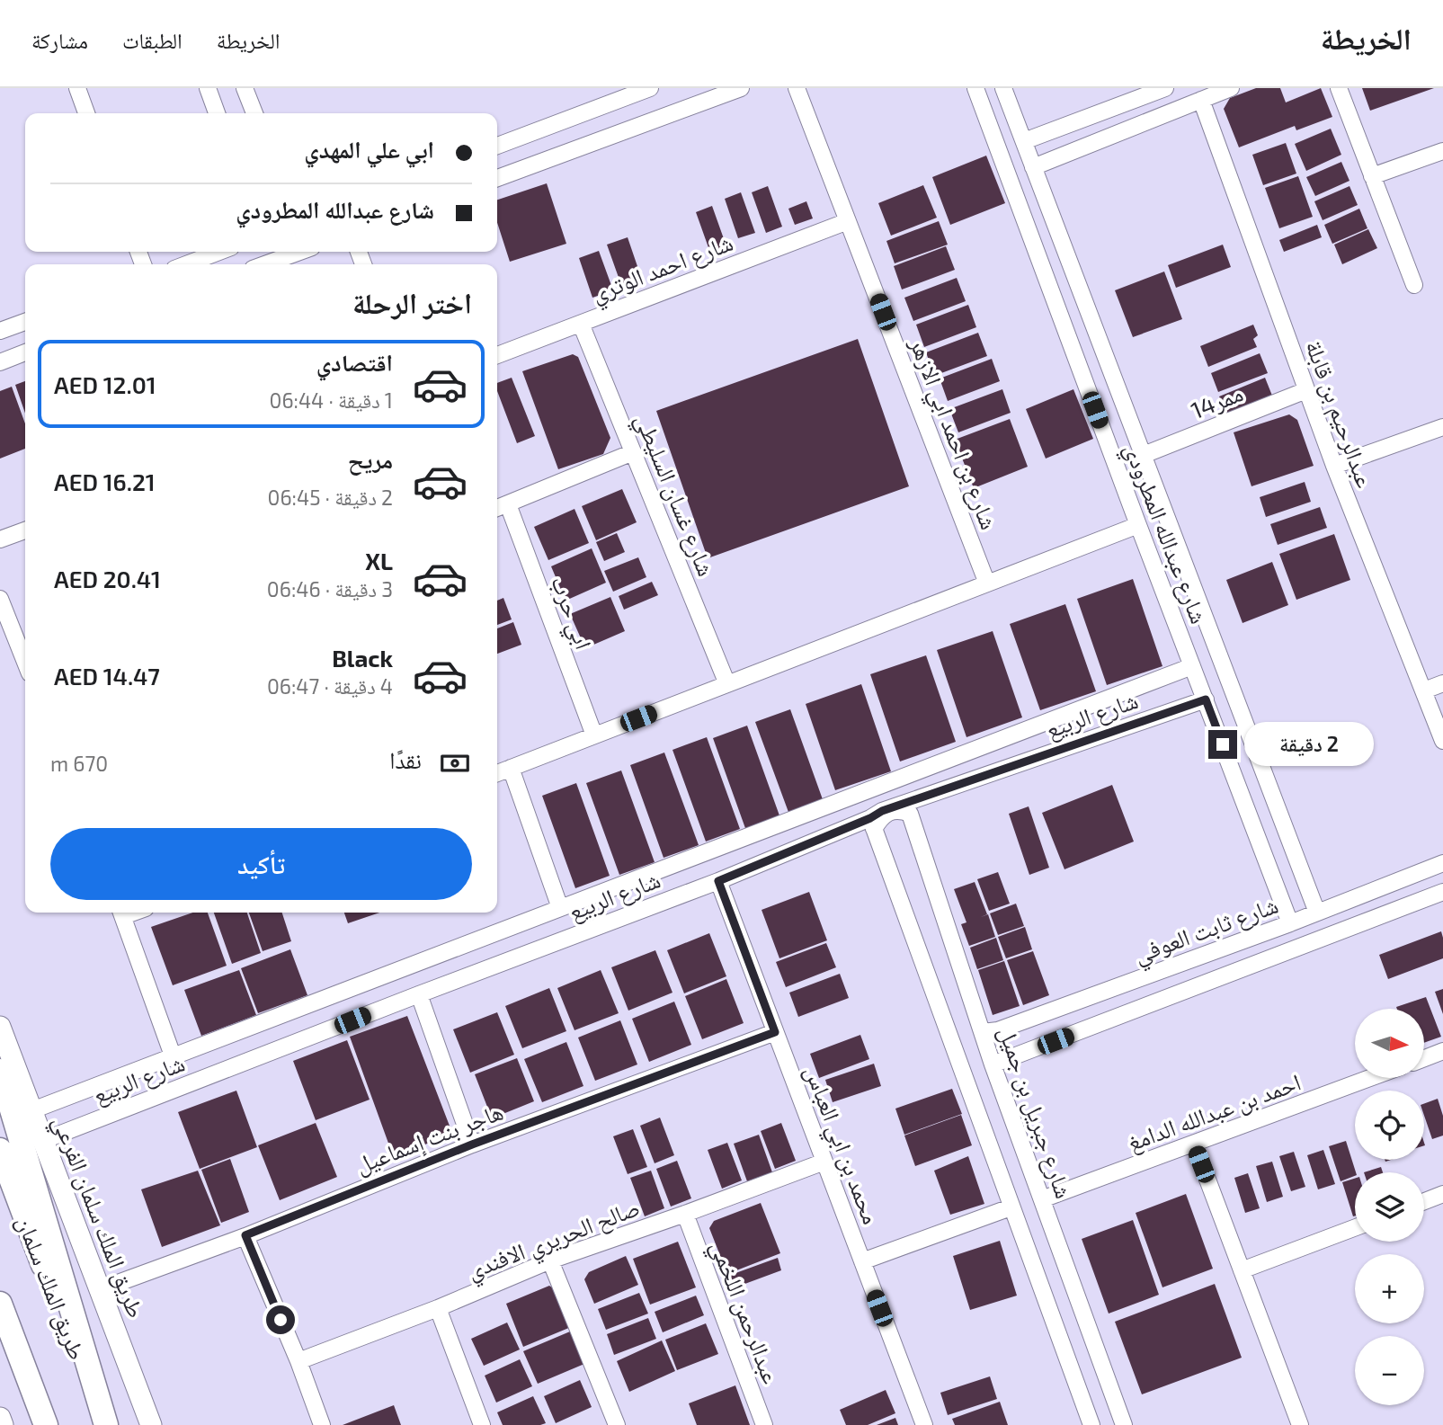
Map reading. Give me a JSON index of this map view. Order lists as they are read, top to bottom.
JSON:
{
  "streets": {
    "highway": ["طريق الملك سلمان"],
    "main road": ["طريق الملك سلمان الفرعي"],
    "street": [
      "شارع احمد الوتري",
      "ممر14",
      "عبدالرحيم بن قابلة",
      "شارع بن احمد ابي الازهر",
      "شارع غسان السليطي",
      "شارع عبدالله المطرودي",
      "ابي حرب",
      "شارع الربيع",
      "شارع ثابت العوفي",
      "احمد بن عبدالله الدامغ",
      "شارع جبريل بن جميل",
      "هاجر بنت إسماعيل",
      "محمد بن ابي العباس",
      "صالح الحريري الافندي",
      "عبدالرحمن اللخمي"
    ]
  },
  "crossings": [
    ["شارع احمد الوتري", "شارع بن احمد ابي الازهر"],
    ["شارع احمد الوتري", "شارع غسان السليطي"],
    ["ممر14", "عبدالرحيم بن قابلة"],
    ["ممر14", "شارع عبدالله المطرودي"],
    ["شارع عبدالله المطرودي", "شارع الربيع"],
    ["شارع عبدالله المطرودي", "شارع ثابت العوفي"],
    ["شارع الربيع", "شارع جبريل بن جميل"],
    ["شارع الربيع", "محمد بن ابي العباس"],
    ["شارع الربيع", "طريق الملك سلمان الفرعي"],
    ["شارع ثابت العوفي", "شارع جبريل بن جميل"],
    ["احمد بن عبدالله الدامغ", "شارع جبريل بن جميل"],
    ["هاجر بنت إسماعيل", "محمد بن ابي العباس"],
    ["هاجر بنت إسماعيل", "طريق الملك سلمان الفرعي"],
    ["محمد بن ابي العباس", "صالح الحريري الافندي"],
    ["صالح الحريري الافندي", "عبدالرحمن اللخمي"]
  ],
  "north": "right",
  "page": {
    "header": "الخريطة",
    "nav": ["الخريطة", "الطبقات", "مشاركة"],
    "banner": ["ابي علي المهدي", "شارع عبدالله المطرودي"],
    "heading": "اختر الرحلة",
    "list": [
      {
        "name": "اقتصادي",
        "note": "1 دقيقة · 06:44",
        "value": "AED 12.01"
      },
      {
        "name": "مريح",
        "note": "2 دقيقة · 06:45",
        "value": "AED 16.21"
      },
      {
        "name": "XL",
        "note": "3 دقيقة · 06:46",
        "value": "AED 20.41"
      },
      {
        "name": "Black",
        "note": "4 دقيقة · 06:47",
        "value": "AED 14.47"
      }
    ],
    "bubble": "2 دقيقة",
    "pay": ["نقدًا", "670 m"],
    "buttons": "تأكيد",
    "map_buttons": ["+", "−"]
  }
}
